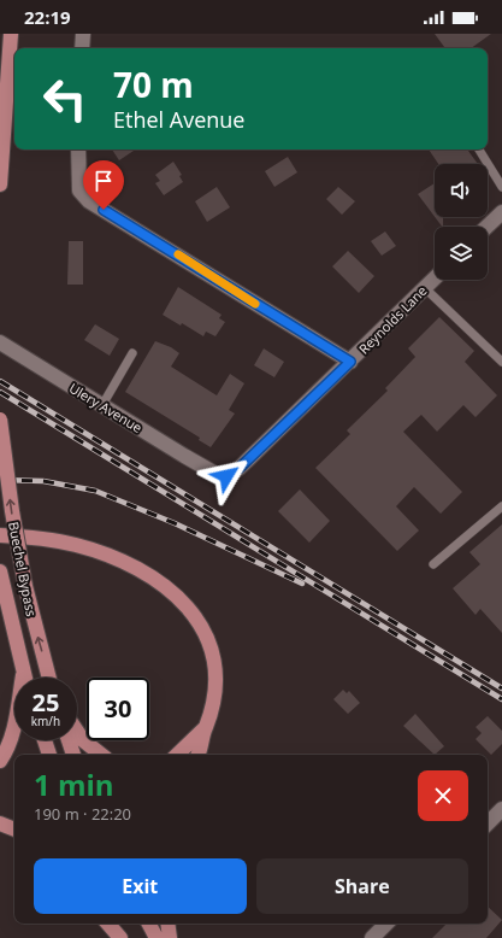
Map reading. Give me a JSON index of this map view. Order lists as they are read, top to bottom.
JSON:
{
  "streets": {
    "main road": ["Buechel Bypass"],
    "street": ["Reynolds Lane", "Ulery Avenue"]
  },
  "crossings": [
    ["Reynolds Lane", "Ulery Avenue"]
  ],
  "page": {
    "status": "22:19",
    "turn": ["70 m", "Ethel Avenue"],
    "speed": "25 km/h",
    "limit": "30",
    "heading": ["1 min", "190 m · 22:20"],
    "buttons": ["Exit", "Share"]
  }
}
